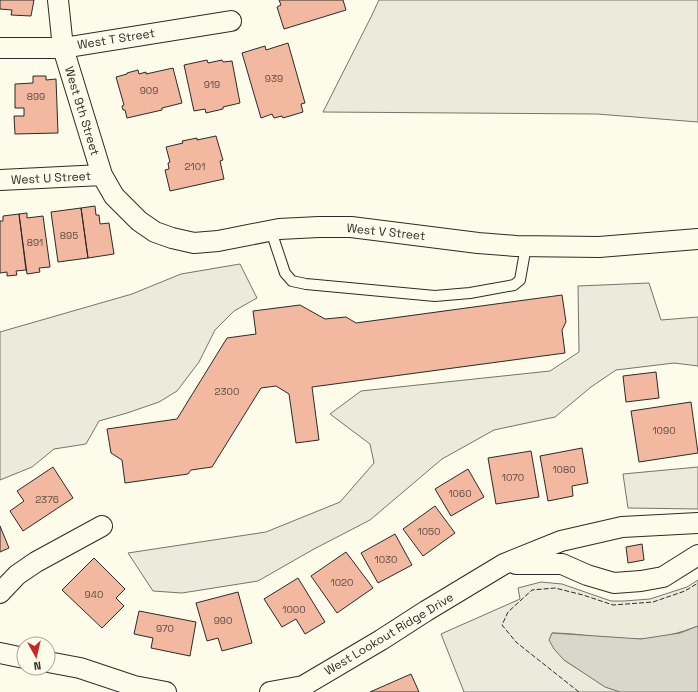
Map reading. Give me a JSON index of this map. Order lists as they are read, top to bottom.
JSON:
{
  "streets": {
    "street": [
      "West T Street",
      "West 9th Street",
      "West U Street",
      "West V Street",
      "West Lookout Ridge Drive"
    ]
  },
  "crossings": [
    ["West T Street", "West 9th Street"],
    ["West 9th Street", "West U Street"],
    ["West 9th Street", "West V Street"],
    ["West U Street", "West V Street"]
  ],
  "house_numbers": [
    "939",
    "919",
    "909",
    "899",
    "2101",
    "895",
    "891",
    "2300",
    "1090",
    "1080",
    "1070",
    "1060",
    "2376",
    "1050",
    "1030",
    "1020",
    "940",
    "1000",
    "990",
    "970"
  ],
  "north": "bottom"
}
